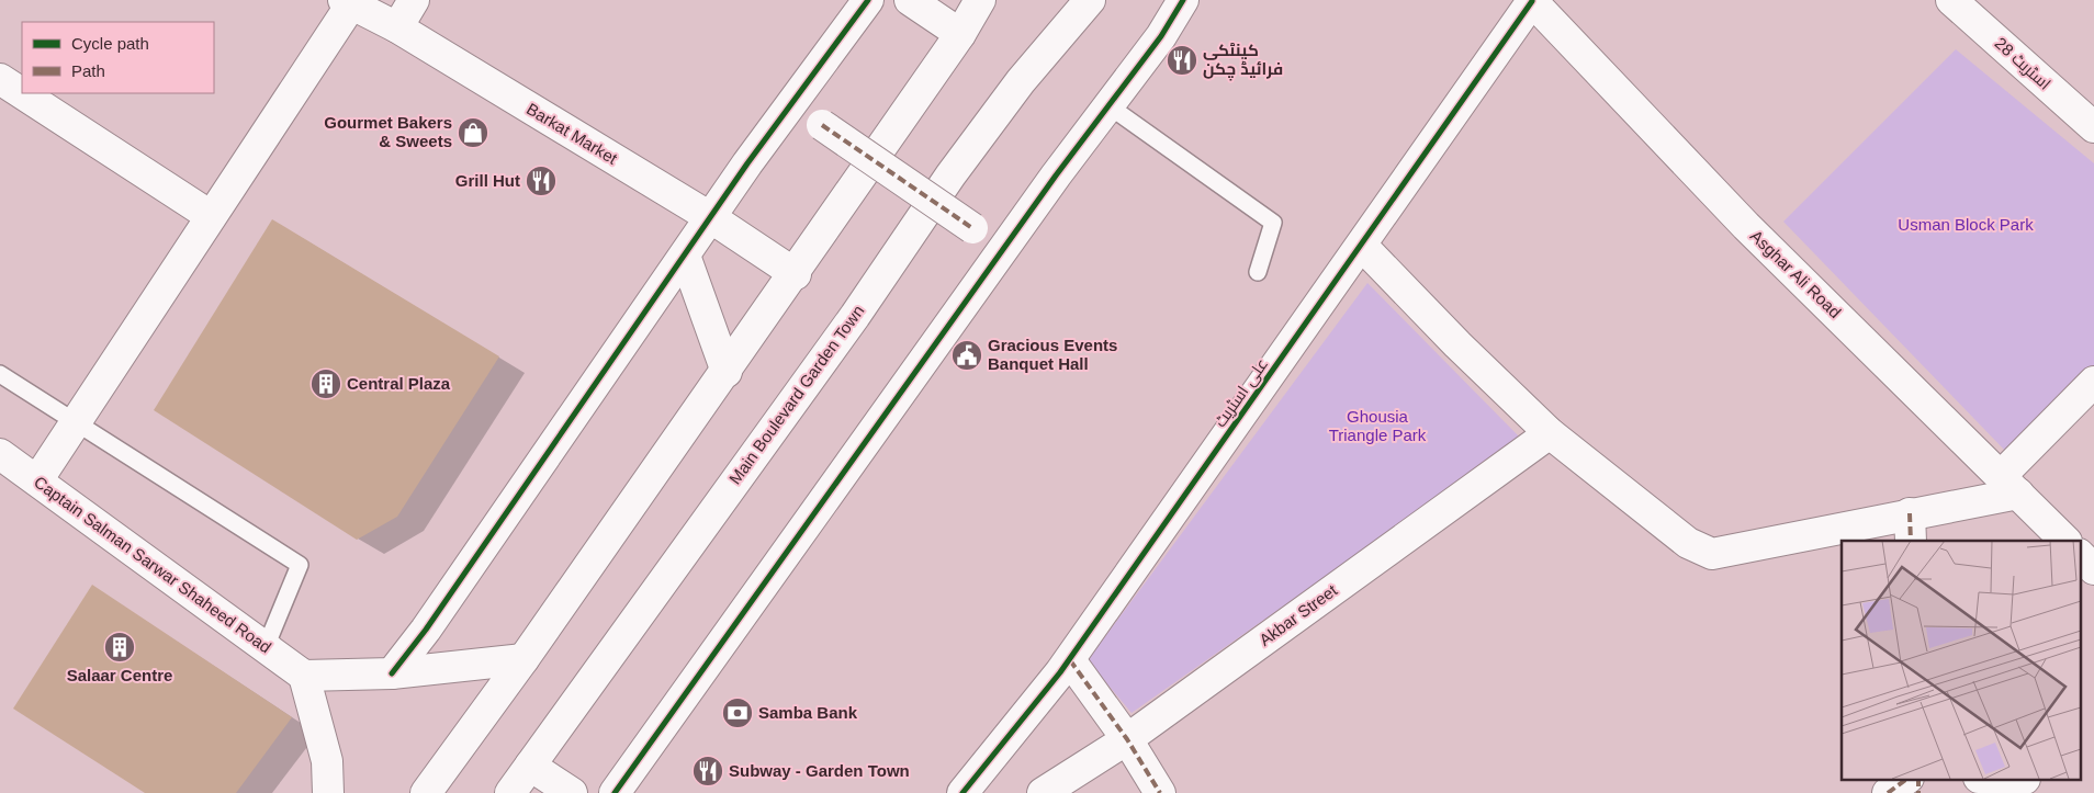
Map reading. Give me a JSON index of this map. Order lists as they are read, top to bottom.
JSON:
{
  "streets": {
    "street": [
      "اسٹریٹ 28",
      "Barkat Market",
      "Asghar Ali Road",
      "علی اسٹریٹ",
      "Main Boulevard Garden Town",
      "Captain Salman Sarwar Shaheed Road",
      "Akbar Street"
    ]
  },
  "crossings": [
    ["Asghar Ali Road", "علی اسٹریٹ"]
  ],
  "parks": ["Usman Block Park", "Ghousia Triangle Park"],
  "places": {
    "restaurant": ["کینٹکی فرائیڈ چکن", "Grill Hut", "Subway - Garden Town"],
    "shop": ["Gourmet Bakers & Sweets"],
    "public building": ["Gracious Events Banquet Hall"],
    "building": ["Central Plaza", "Salaar Centre"],
    "bank": ["Samba Bank"]
  },
  "legend": ["Cycle path", "Path"]
}
